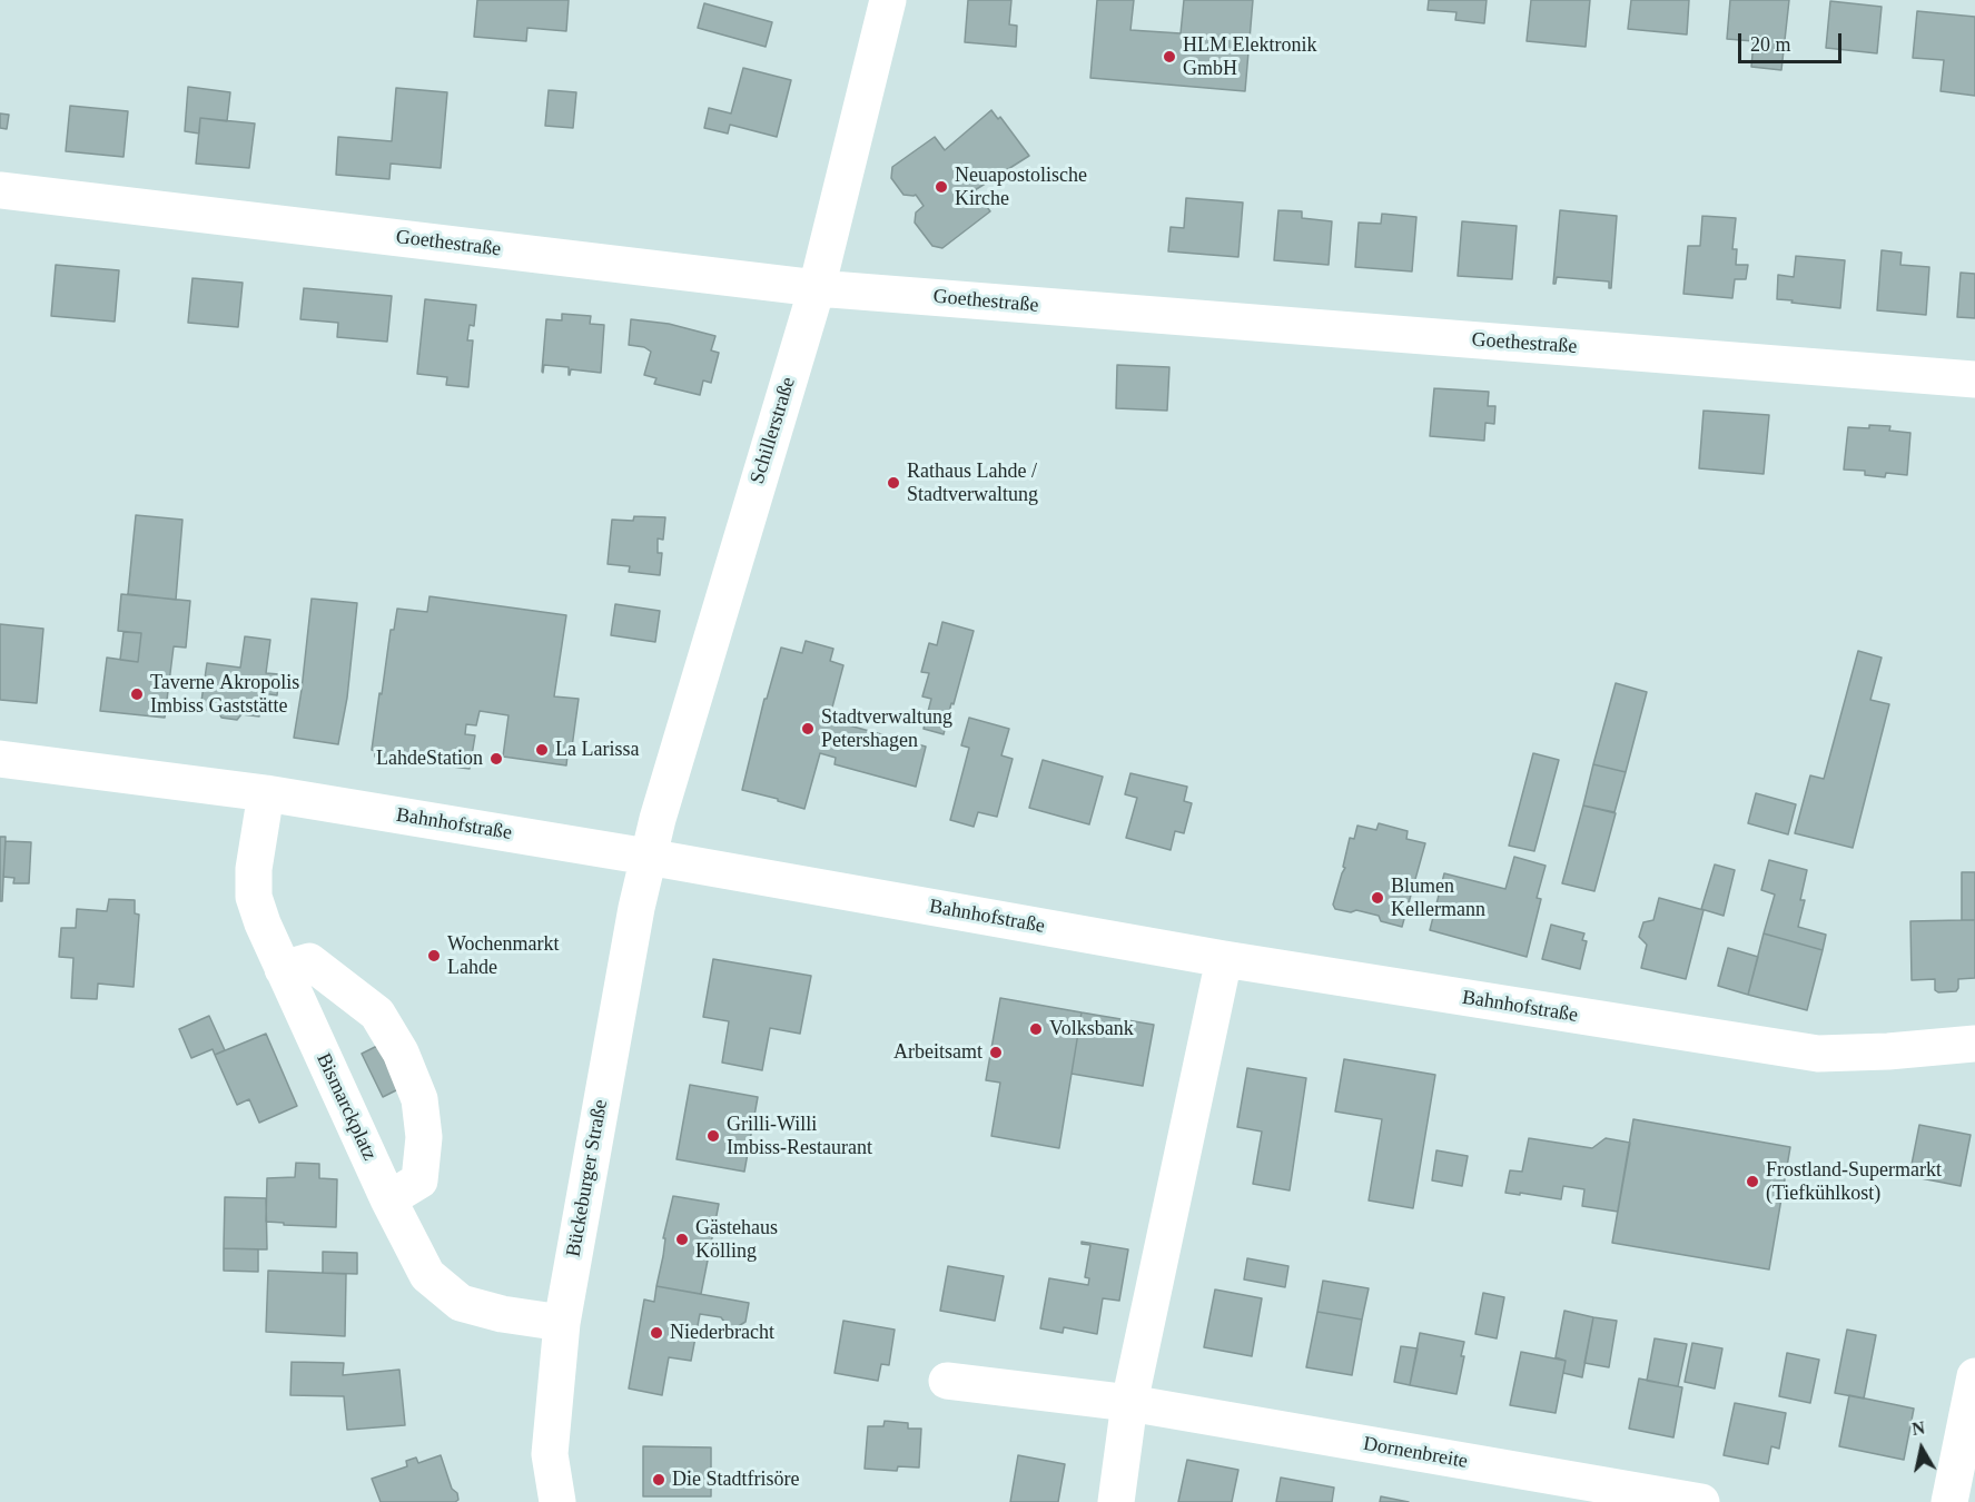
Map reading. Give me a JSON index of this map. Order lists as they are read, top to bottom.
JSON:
{
  "streets": {
    "street": [
      "Goethestraße",
      "Schillerstraße",
      "Bahnhofstraße",
      "Bismarckplatz",
      "Bückeburger Straße",
      "Dornenbreite"
    ]
  },
  "crossings": [
    ["Goethestraße", "Schillerstraße"],
    ["Schillerstraße", "Bahnhofstraße"],
    ["Schillerstraße", "Bückeburger Straße"],
    ["Bahnhofstraße", "Bismarckplatz"],
    ["Bahnhofstraße", "Bückeburger Straße"],
    ["Bismarckplatz", "Bückeburger Straße"]
  ],
  "places": [
    "HLM Elektronik GmbH",
    "Neuapostolische Kirche",
    "Rathaus Lahde / Stadtverwaltung",
    "Taverne Akropolis Imbiss Gaststätte",
    "Stadtverwaltung Petershagen",
    "La Larissa",
    "LahdeStation",
    "Blumen Kellermann",
    "Wochenmarkt Lahde",
    "Volksbank",
    "Arbeitsamt",
    "Grilli-Willi Imbiss-Restaurant",
    "Frostland-Supermarkt (Tiefkühlkost)",
    "Gästehaus Kölling",
    "Niederbracht",
    "Die Stadtfrisöre"
  ],
  "scale_bar": "20 m",
  "north": "top"
}
